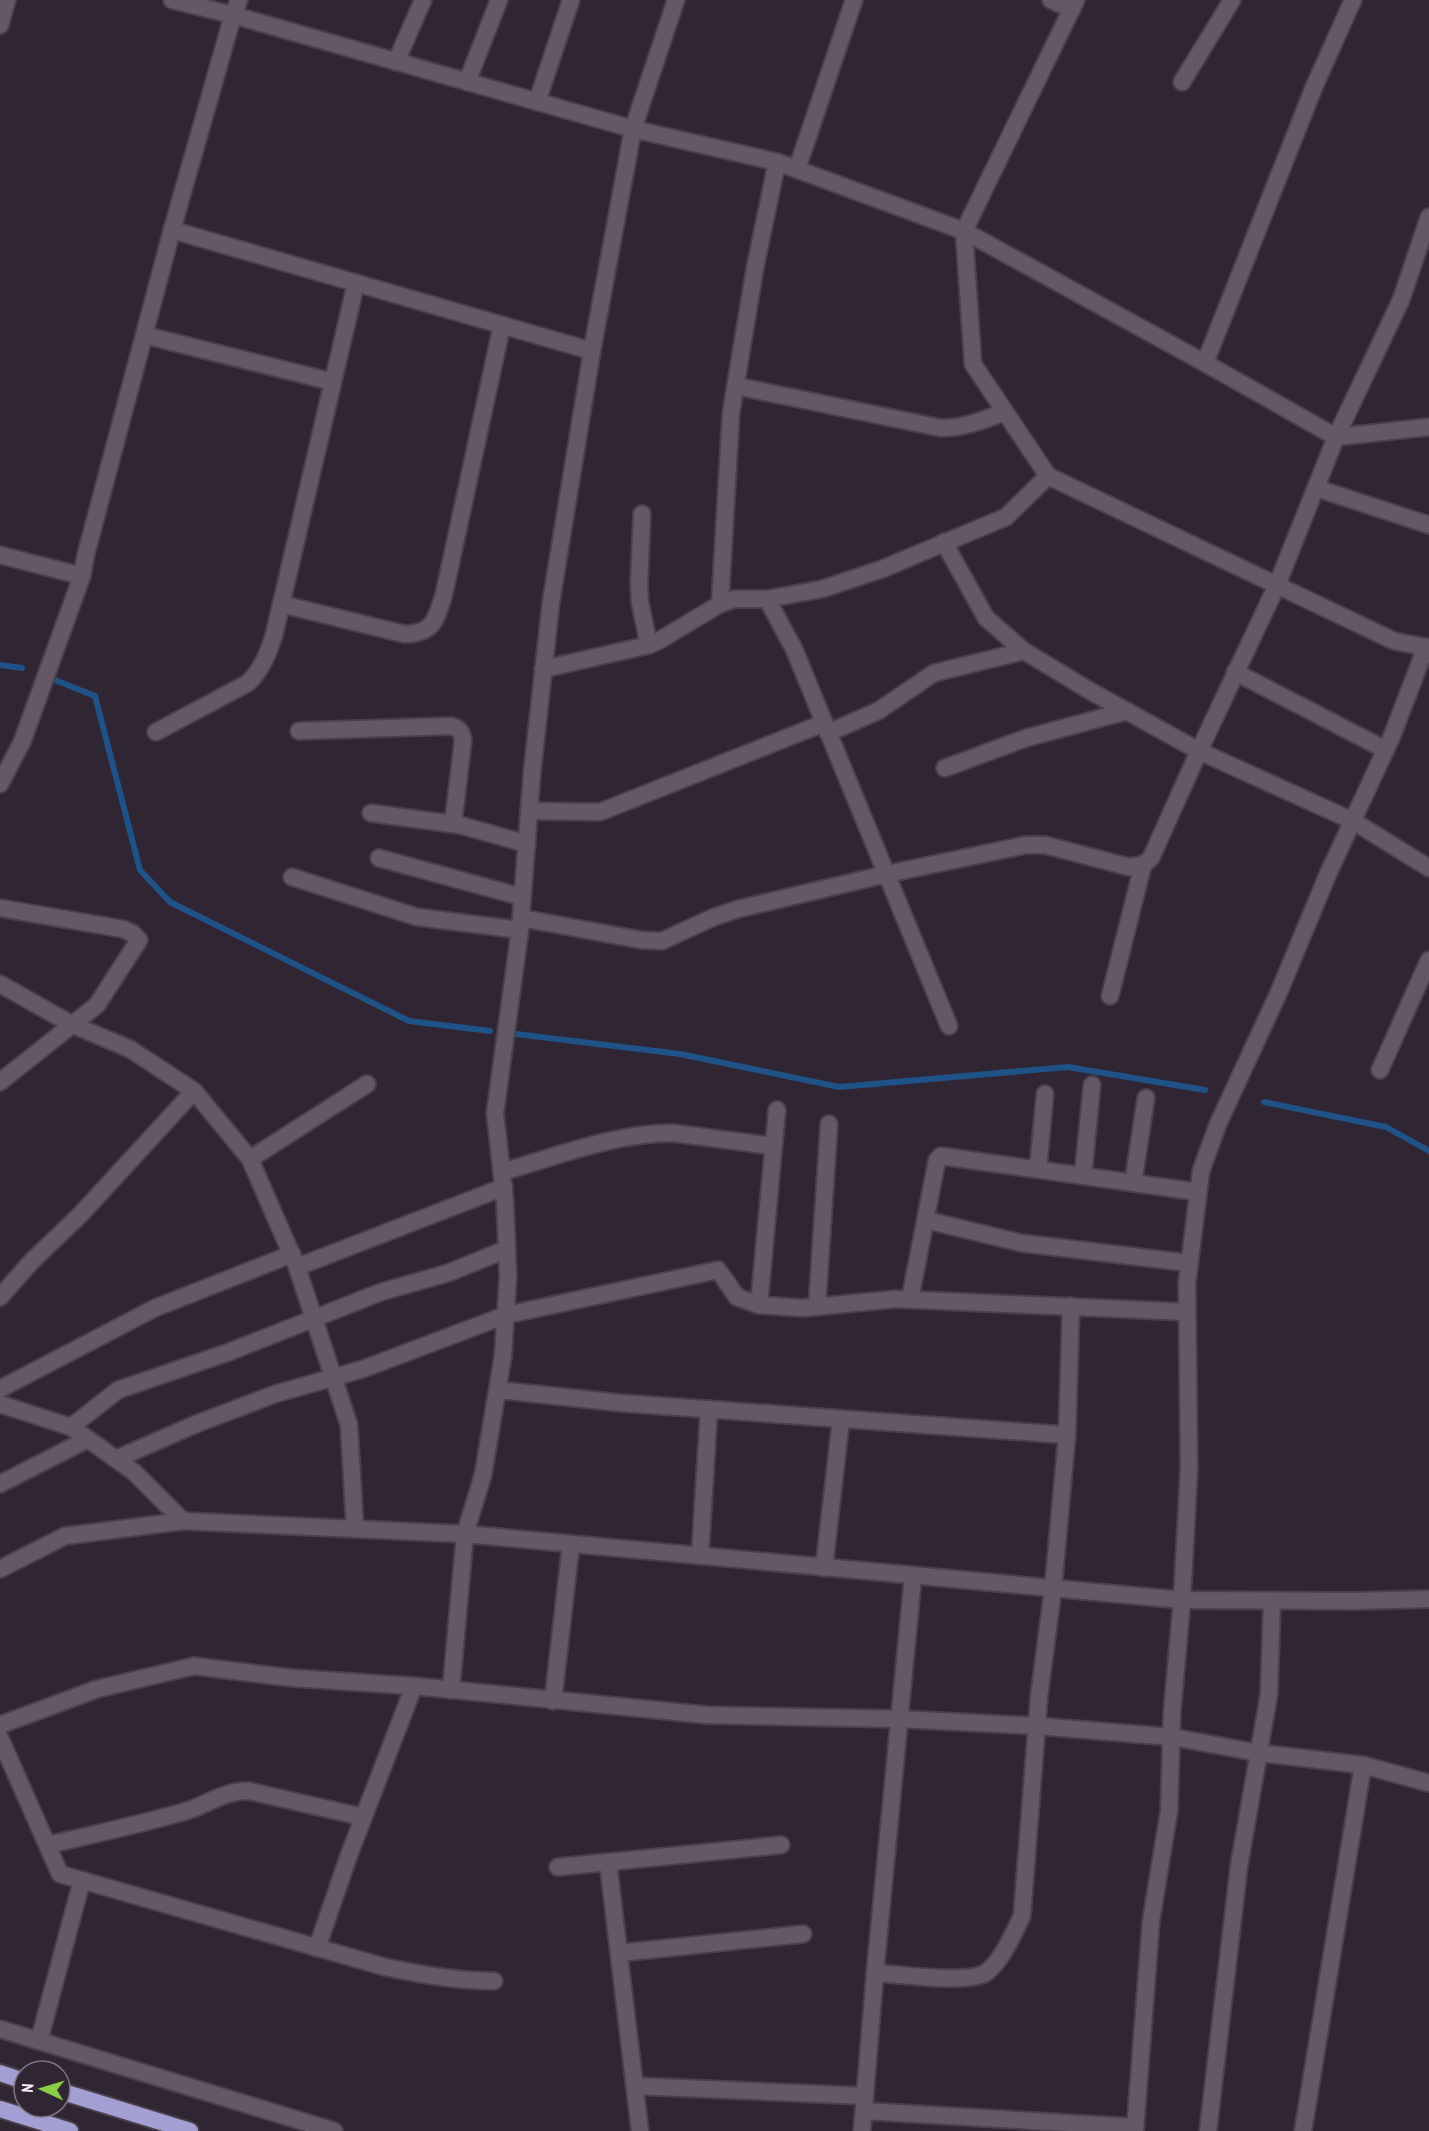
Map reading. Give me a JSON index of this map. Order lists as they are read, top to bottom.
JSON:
{
  "north": "left"
}
